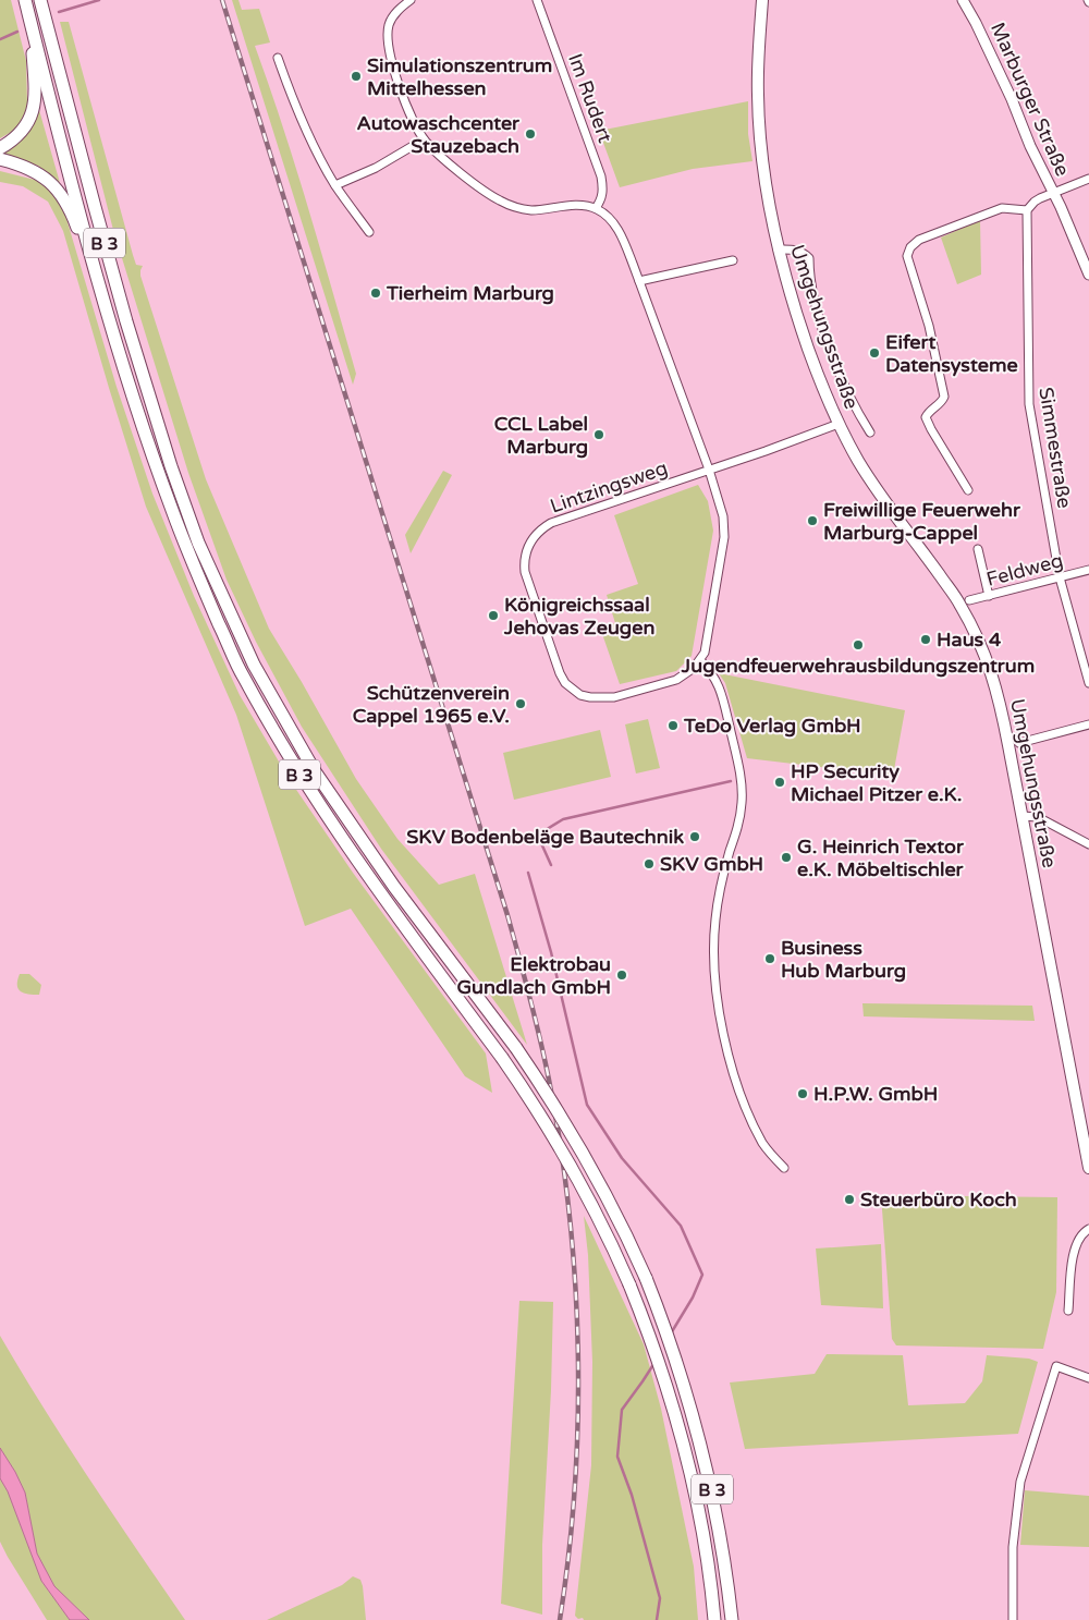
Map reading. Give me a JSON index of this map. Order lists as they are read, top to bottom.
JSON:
{
  "streets": {
    "highway": ["B 3"],
    "main road": ["Umgehungsstraße"],
    "street": [
      "Im Rudert",
      "Marburger Straße",
      "Simmestraße",
      "Lintzingsweg",
      "Feldweg"
    ]
  },
  "crossings": [
    ["Umgehungsstraße", "Lintzingsweg"],
    ["Simmestraße", "Feldweg"]
  ],
  "places": [
    "Simulationszentrum Mittelhessen",
    "Autowaschcenter Stauzebach",
    "Tierheim Marburg",
    "Eifert Datensysteme",
    "CCL Label Marburg",
    "Freiwillige Feuerwehr Marburg-Cappel",
    "Königreichssaal Jehovas Zeugen",
    "Haus 4",
    "Jugendfeuerwehrausbildungszentrum",
    "Schützenverein Cappel 1965 e.V.",
    "TeDo Verlag GmbH",
    "HP Security Michael Pitzer e.K.",
    "SKV Bodenbeläge Bautechnik",
    "G. Heinrich Textor e.K. Möbeltischler",
    "SKV GmbH",
    "Business Hub Marburg",
    "Elektrobau Gundlach GmbH",
    "H.P.W. GmbH",
    "Steuerbüro Koch"
  ]
}
